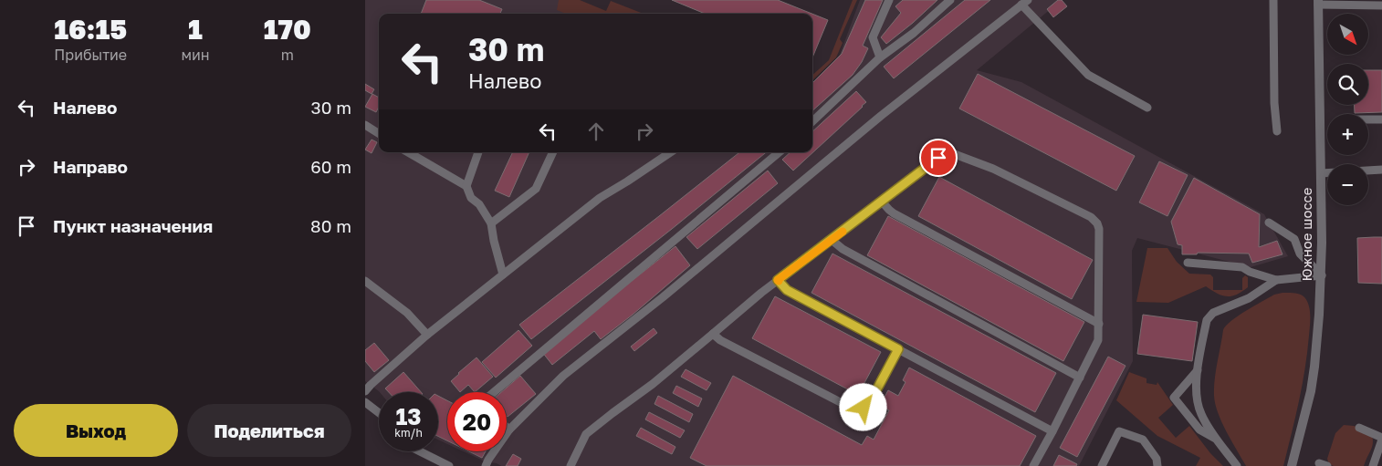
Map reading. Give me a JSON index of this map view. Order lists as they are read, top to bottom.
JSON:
{
  "streets": {
    "street": ["Южное шоссе"]
  },
  "north": "bottom right",
  "page": {
    "eta": [
      "16:15",
      "Прибытие",
      "1",
      "мин",
      "170",
      "m"
    ],
    "map_buttons": ["+", "−"],
    "turn": ["30 m", "Налево"],
    "list": [
      {
        "name": "Налево",
        "value": "30 m"
      },
      {
        "name": "Направо",
        "value": "60 m"
      },
      {
        "name": "Пункт назначения",
        "value": "80 m"
      }
    ],
    "speed": "13 km/h",
    "limit": "20",
    "buttons": ["Выход", "Поделиться"]
  }
}
